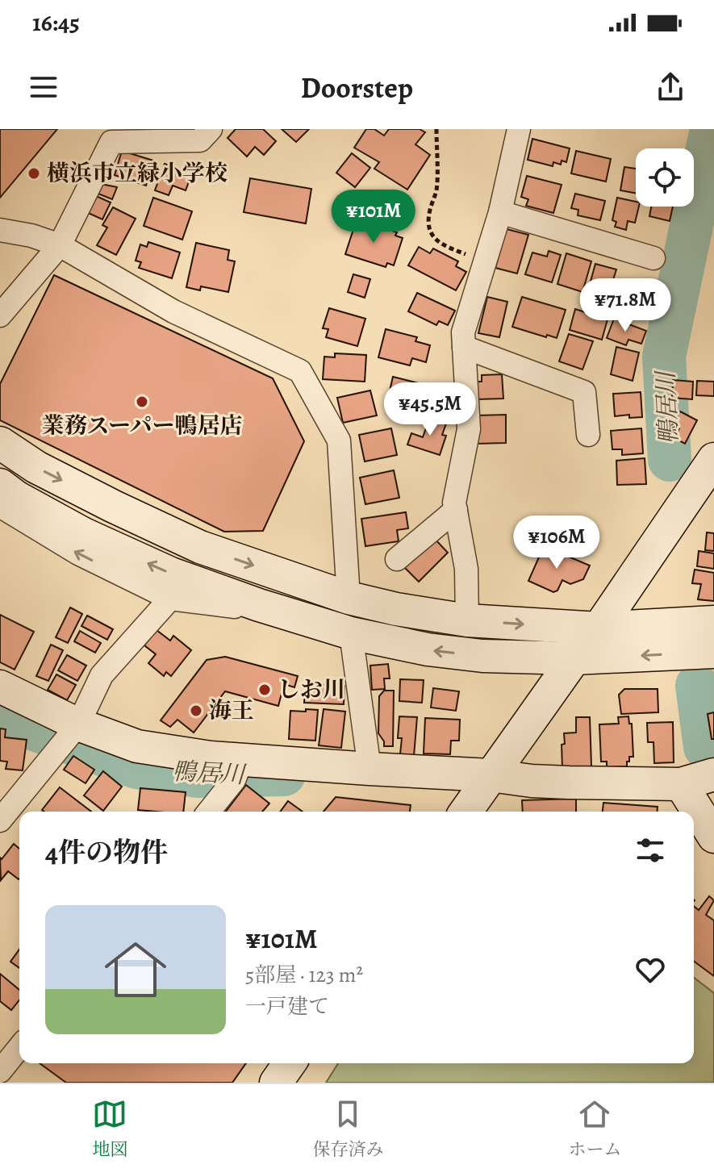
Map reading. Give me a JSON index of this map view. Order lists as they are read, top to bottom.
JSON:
{
  "water": ["鴨居川"],
  "places": [
    "横浜市立緑小学校",
    "業務スーパー鴨居店",
    "しお川",
    "海王"
  ],
  "page": {
    "status": "16:45",
    "header": "Doorstep",
    "price": [
      "¥101M",
      "¥71.8M",
      "¥45.5M",
      "¥106M"
    ],
    "heading": "4件の物件",
    "list": [
      {
        "name": "¥101M",
        "note": "5部屋 · 123 m² · 一戸建て"
      }
    ],
    "tabs": ["地図", "保存済み", "ホーム"]
  }
}
